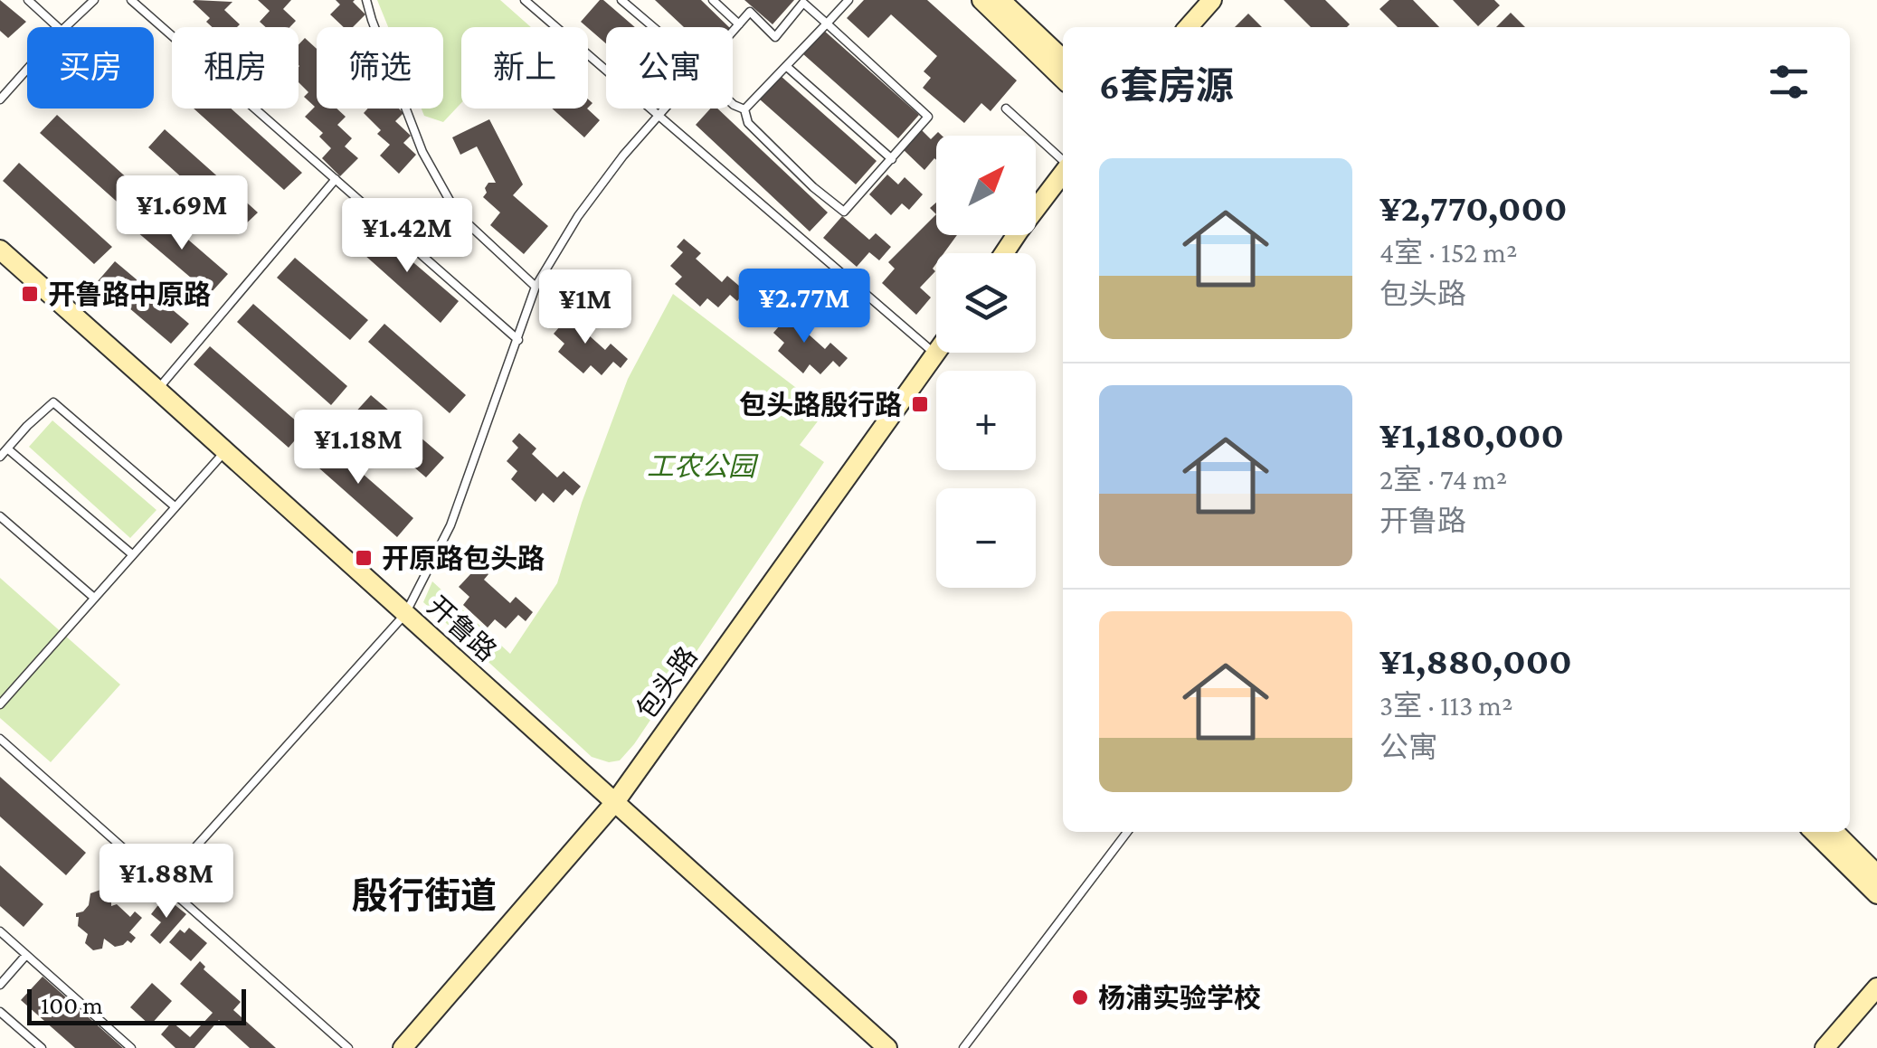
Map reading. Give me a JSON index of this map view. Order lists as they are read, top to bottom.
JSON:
{
  "streets": {
    "street": ["开鲁路", "包头路"]
  },
  "crossings": [
    ["开鲁路", "包头路"]
  ],
  "districts": ["殷行街道"],
  "parks": ["工农公园"],
  "places": {
    "transit": ["开鲁路中原路", "包头路殷行路", "开原路包头路"],
    "other": ["杨浦实验学校"]
  },
  "scale_bar": "100 m",
  "north": "top right",
  "page": {
    "chip": [
      "买房",
      "租房",
      "筛选",
      "新上",
      "公寓"
    ],
    "heading": "6套房源",
    "map_buttons": ["+", "−"],
    "list": [
      {
        "name": "¥2,770,000",
        "note": "4室 · 152 m² · 包头路"
      },
      {
        "name": "¥1,180,000",
        "note": "2室 · 74 m² · 开鲁路"
      },
      {
        "name": "¥1,880,000",
        "note": "3室 · 113 m² · 公寓"
      }
    ],
    "price": [
      "¥1.69M",
      "¥1.42M",
      "¥2.77M",
      "¥1M",
      "¥1.18M",
      "¥1.88M"
    ],
    "scale": "100 m"
  }
}
